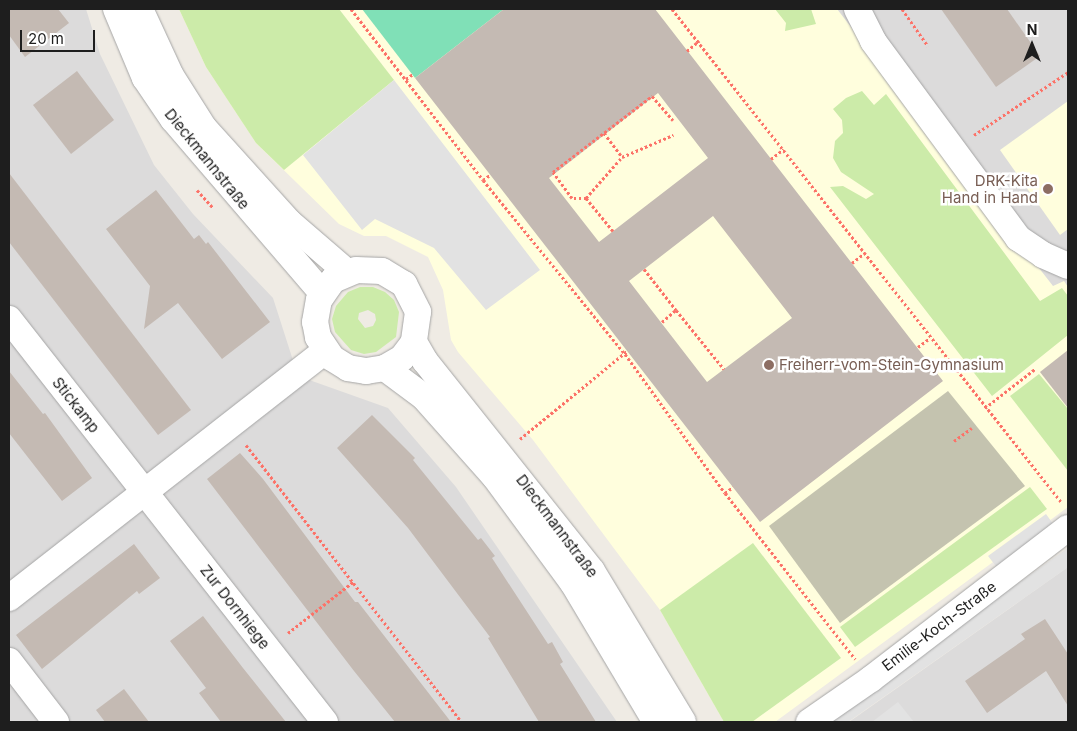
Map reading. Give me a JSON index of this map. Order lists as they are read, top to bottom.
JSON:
{
  "streets": {
    "street": [
      "Dieckmannstraße",
      "Stickamp",
      "Zur Dornhiege",
      "Emilie-Koch-Straße"
    ]
  },
  "crossings": [
    ["Stickamp", "Zur Dornhiege"]
  ],
  "places": ["DRK-Kita Hand in Hand", "Freiherr-vom-Stein-Gymnasium"],
  "scale_bar": "20 m",
  "north": "top"
}
